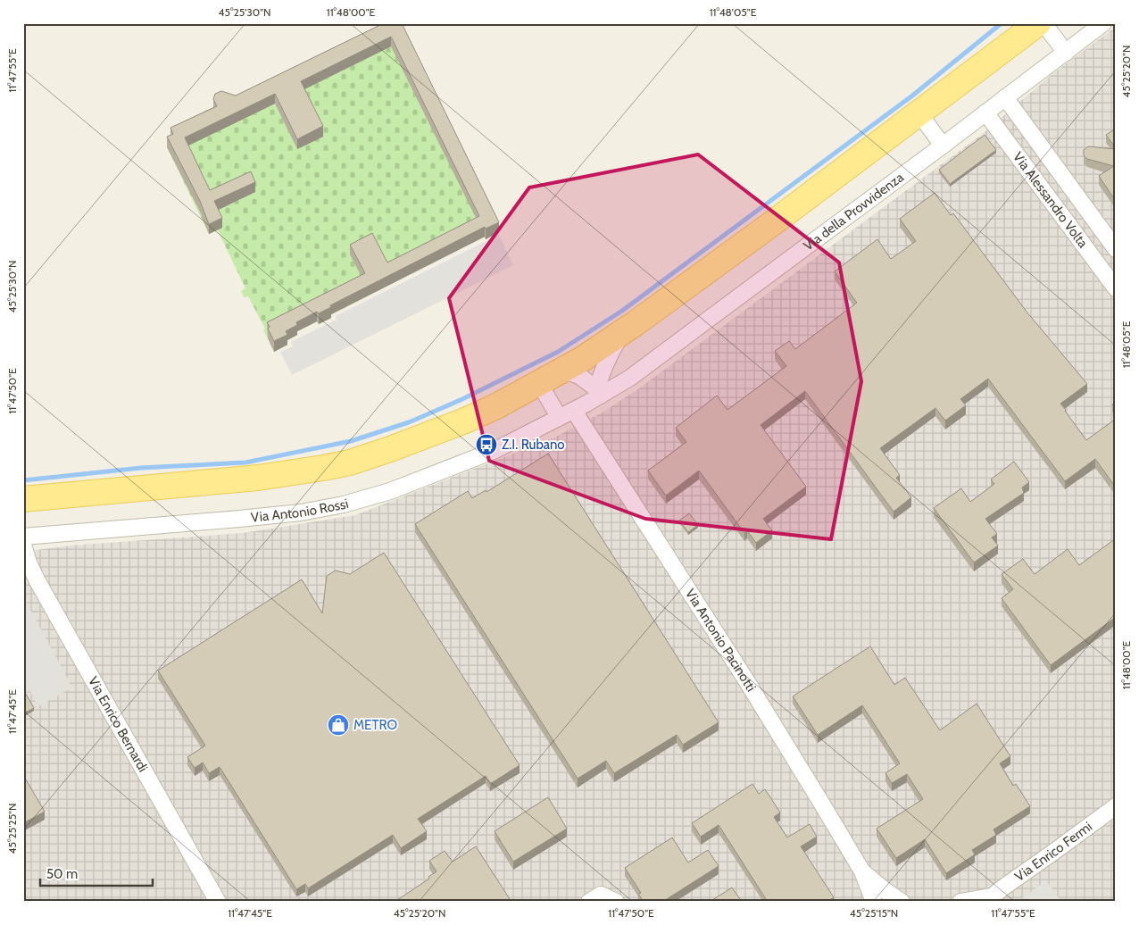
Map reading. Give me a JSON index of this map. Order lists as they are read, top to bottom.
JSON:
{
  "streets": {
    "street": [
      "Via Alessandro Volta",
      "Via della Provvidenza",
      "Via Antonio Rossi",
      "Via Antonio Pacinotti",
      "Via Enrico Bernardi",
      "Via Enrico Fermi"
    ]
  },
  "crossings": [
    ["Via Alessandro Volta", "Via della Provvidenza"]
  ],
  "places": {
    "bus stop": ["Z.I. Rubano"],
    "shop": ["METRO"]
  },
  "scale_bar": "50 m",
  "coordinates": [
    "45°25'30\"N",
    "11°48'00\"E",
    "11°48'05\"E",
    "11°47'55\"E",
    "45°25'20\"N",
    "11°47'50\"E",
    "11°47'45\"E",
    "45°25'25\"N",
    "45°25'15\"N"
  ]
}
